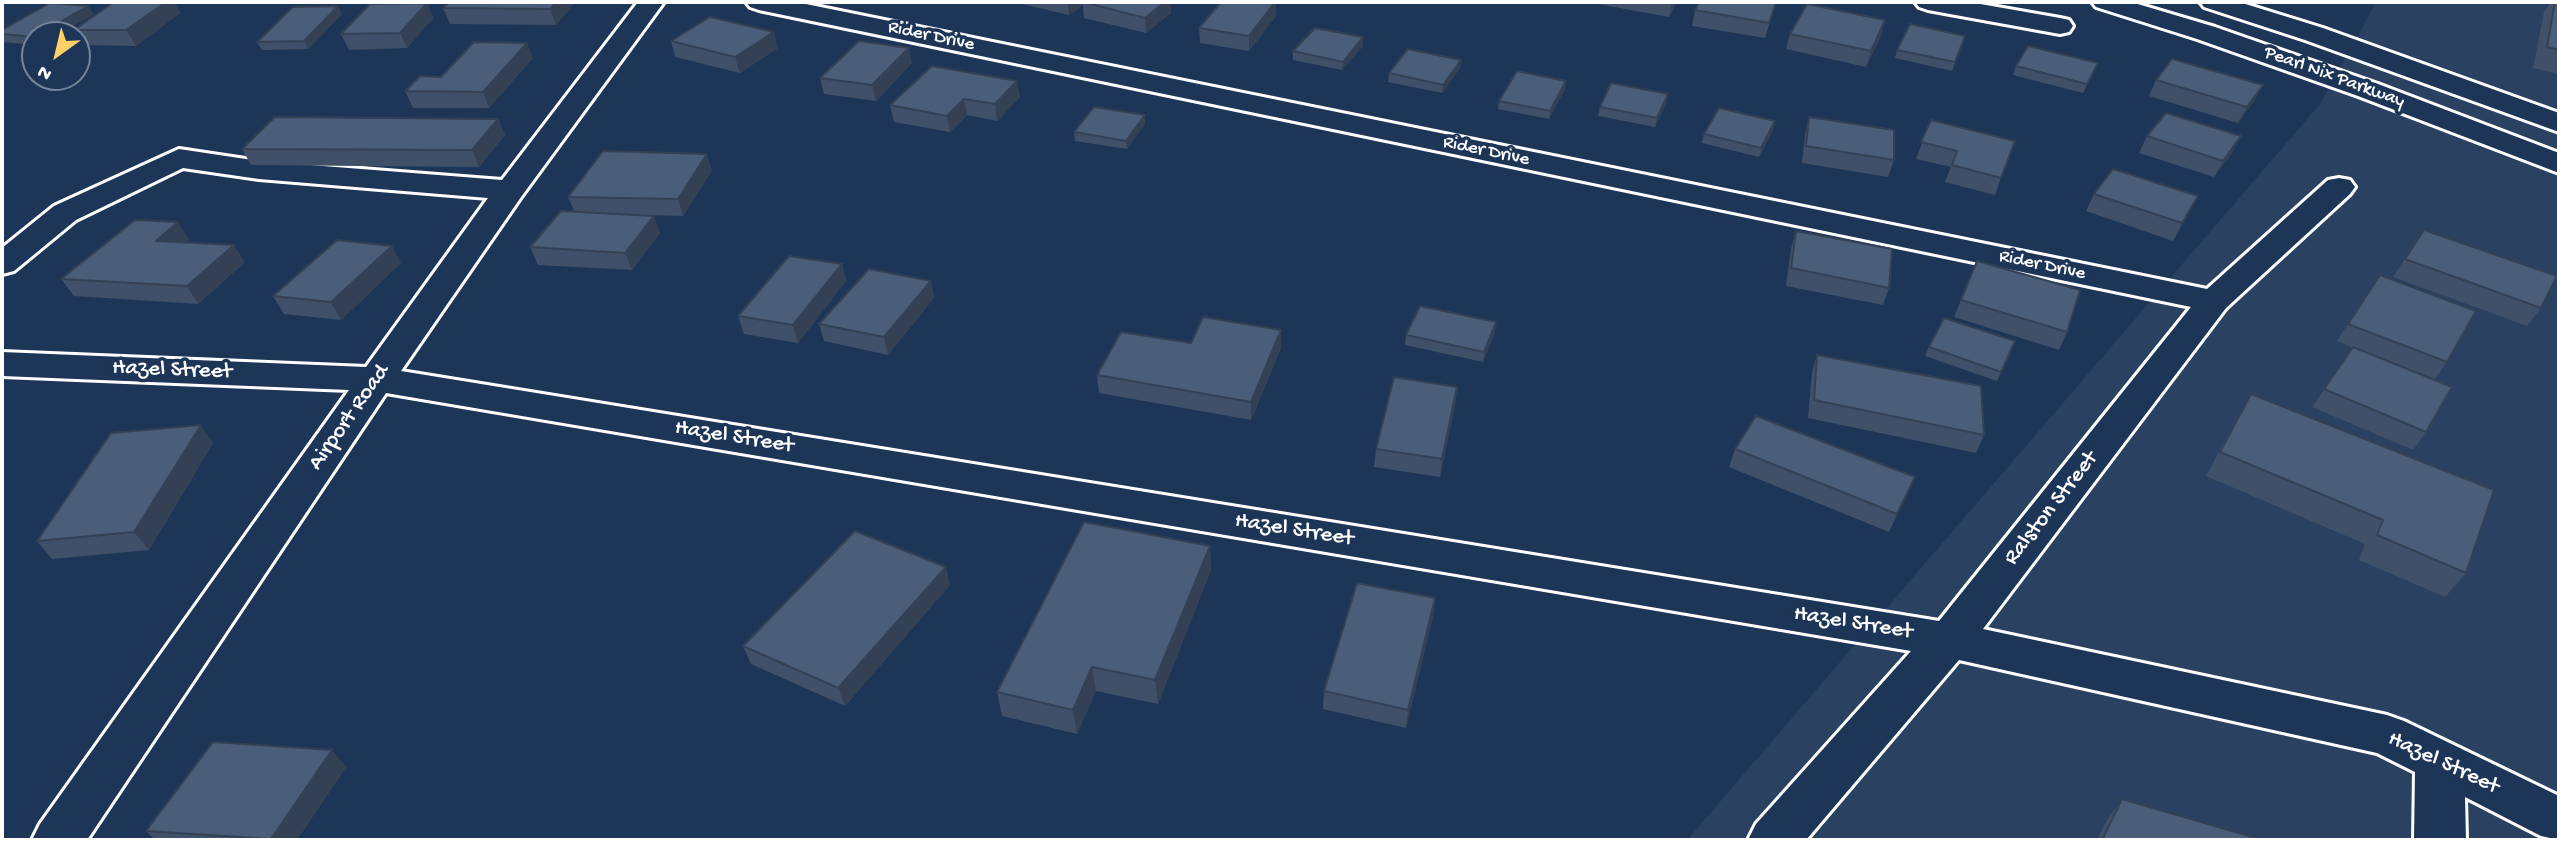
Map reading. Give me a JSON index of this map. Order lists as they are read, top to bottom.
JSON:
{
  "streets": {
    "street": [
      "Rider Drive",
      "Pearl Nix Parkway",
      "Hazel Street",
      "Airport Road",
      "Ralston Street"
    ]
  },
  "crossings": [
    ["Rider Drive", "Ralston Street"],
    ["Hazel Street", "Airport Road"],
    ["Hazel Street", "Ralston Street"]
  ],
  "north": "bottom left"
}
